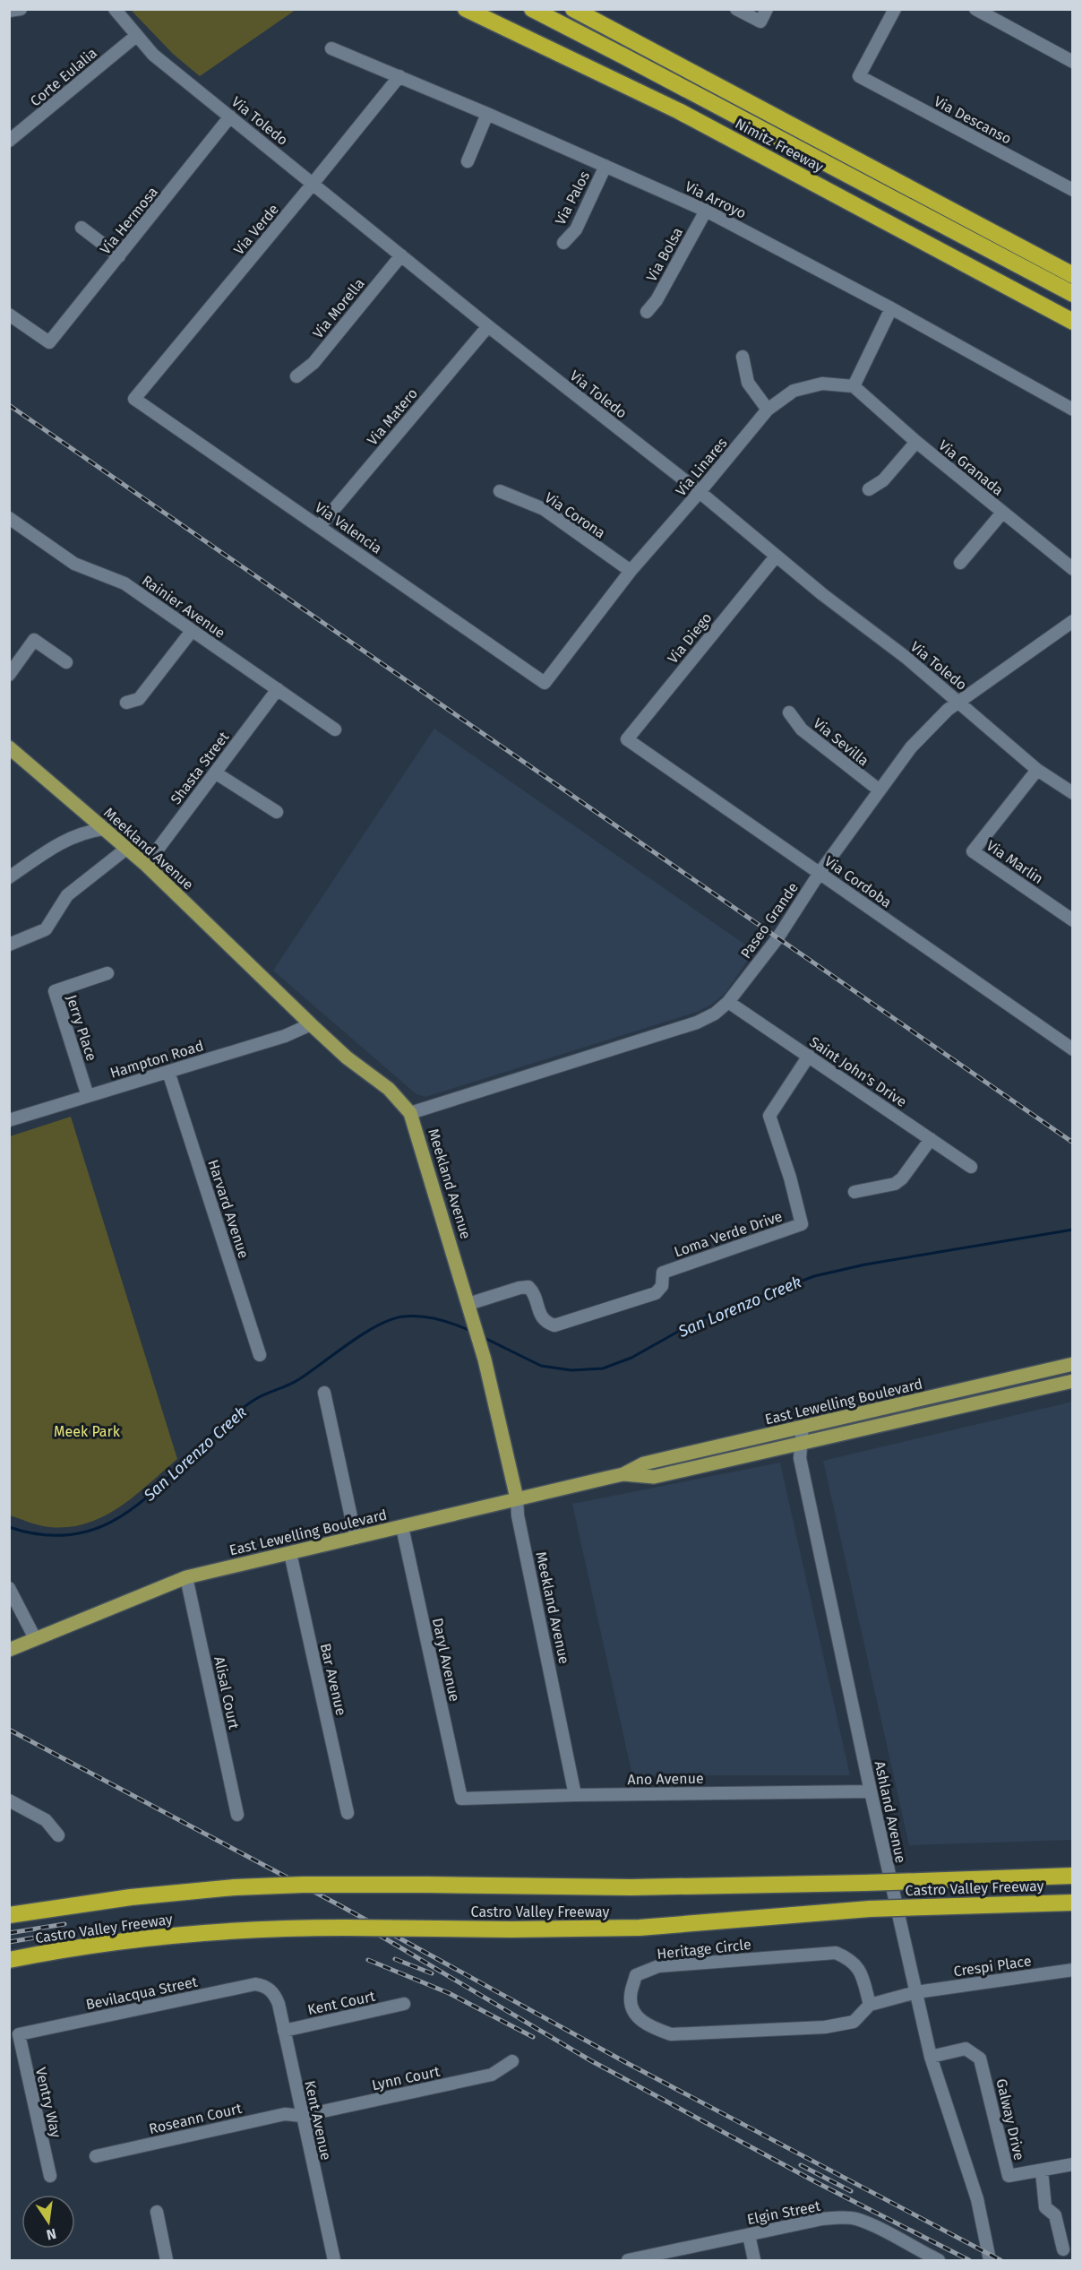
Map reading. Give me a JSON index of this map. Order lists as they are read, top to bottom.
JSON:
{
  "streets": {
    "highway": ["Nimitz Freeway", "Castro Valley Freeway"],
    "main road": ["Meekland Avenue", "East Lewelling Boulevard"],
    "street": [
      "Corte Eulalia",
      "Via Descanso",
      "Via Toledo",
      "Via Palos",
      "Via Arroyo",
      "Via Hermosa",
      "Via Verde",
      "Via Bolsa",
      "Via Morella",
      "Via Matero",
      "Via Linares",
      "Via Granada",
      "Via Corona",
      "Via Valencia",
      "Rainier Avenue",
      "Via Diego",
      "Via Sevilla",
      "Shasta Street",
      "Via Marlin",
      "Via Cordoba",
      "Paseo Grande",
      "Jerry Place",
      "Hampton Road",
      "Saint John's Drive",
      "Harvard Avenue",
      "Loma Verde Drive",
      "Daryl Avenue",
      "Bar Avenue",
      "Alisal Court",
      "Ano Avenue",
      "Ashland Avenue",
      "Heritage Circle",
      "Crespi Place",
      "Bevilacqua Street",
      "Kent Court",
      "Lynn Court",
      "Ventry Way",
      "Roseann Court",
      "Galway Drive",
      "Kent Avenue",
      "Elgin Street"
    ]
  },
  "crossings": [
    ["Corte Eulalia", "Via Toledo"],
    ["Via Toledo", "Via Hermosa"],
    ["Via Toledo", "Via Verde"],
    ["Via Toledo", "Via Morella"],
    ["Via Toledo", "Via Matero"],
    ["Via Toledo", "Via Linares"],
    ["Via Toledo", "Via Diego"],
    ["Via Toledo", "Via Marlin"],
    ["Via Toledo", "Paseo Grande"],
    ["Via Palos", "Via Arroyo"],
    ["Via Arroyo", "Via Verde"],
    ["Via Arroyo", "Via Bolsa"],
    ["Via Verde", "Via Valencia"],
    ["Via Matero", "Via Valencia"],
    ["Via Linares", "Via Granada"],
    ["Via Linares", "Via Corona"],
    ["Via Linares", "Via Valencia"],
    ["Rainier Avenue", "Shasta Street"],
    ["Via Diego", "Via Cordoba"],
    ["Via Sevilla", "Paseo Grande"],
    ["Shasta Street", "Meekland Avenue"],
    ["Meekland Avenue", "Paseo Grande"],
    ["Meekland Avenue", "Hampton Road"],
    ["Meekland Avenue", "Loma Verde Drive"],
    ["Meekland Avenue", "East Lewelling Boulevard"],
    ["Meekland Avenue", "Ano Avenue"],
    ["Via Cordoba", "Paseo Grande"],
    ["Paseo Grande", "Saint John's Drive"],
    ["Jerry Place", "Hampton Road"],
    ["Hampton Road", "Harvard Avenue"],
    ["Saint John's Drive", "Loma Verde Drive"],
    ["East Lewelling Boulevard", "Daryl Avenue"],
    ["East Lewelling Boulevard", "Bar Avenue"],
    ["East Lewelling Boulevard", "Alisal Court"],
    ["East Lewelling Boulevard", "Ashland Avenue"],
    ["Daryl Avenue", "Ano Avenue"],
    ["Ano Avenue", "Ashland Avenue"],
    ["Ashland Avenue", "Heritage Circle"],
    ["Ashland Avenue", "Crespi Place"],
    ["Ashland Avenue", "Galway Drive"],
    ["Heritage Circle", "Crespi Place"],
    ["Bevilacqua Street", "Ventry Way"],
    ["Bevilacqua Street", "Kent Avenue"],
    ["Kent Court", "Kent Avenue"],
    ["Lynn Court", "Roseann Court"],
    ["Lynn Court", "Kent Avenue"],
    ["Roseann Court", "Kent Avenue"]
  ],
  "water": ["San Lorenzo Creek"],
  "parks": ["Meek Park"],
  "north": "bottom"
}
